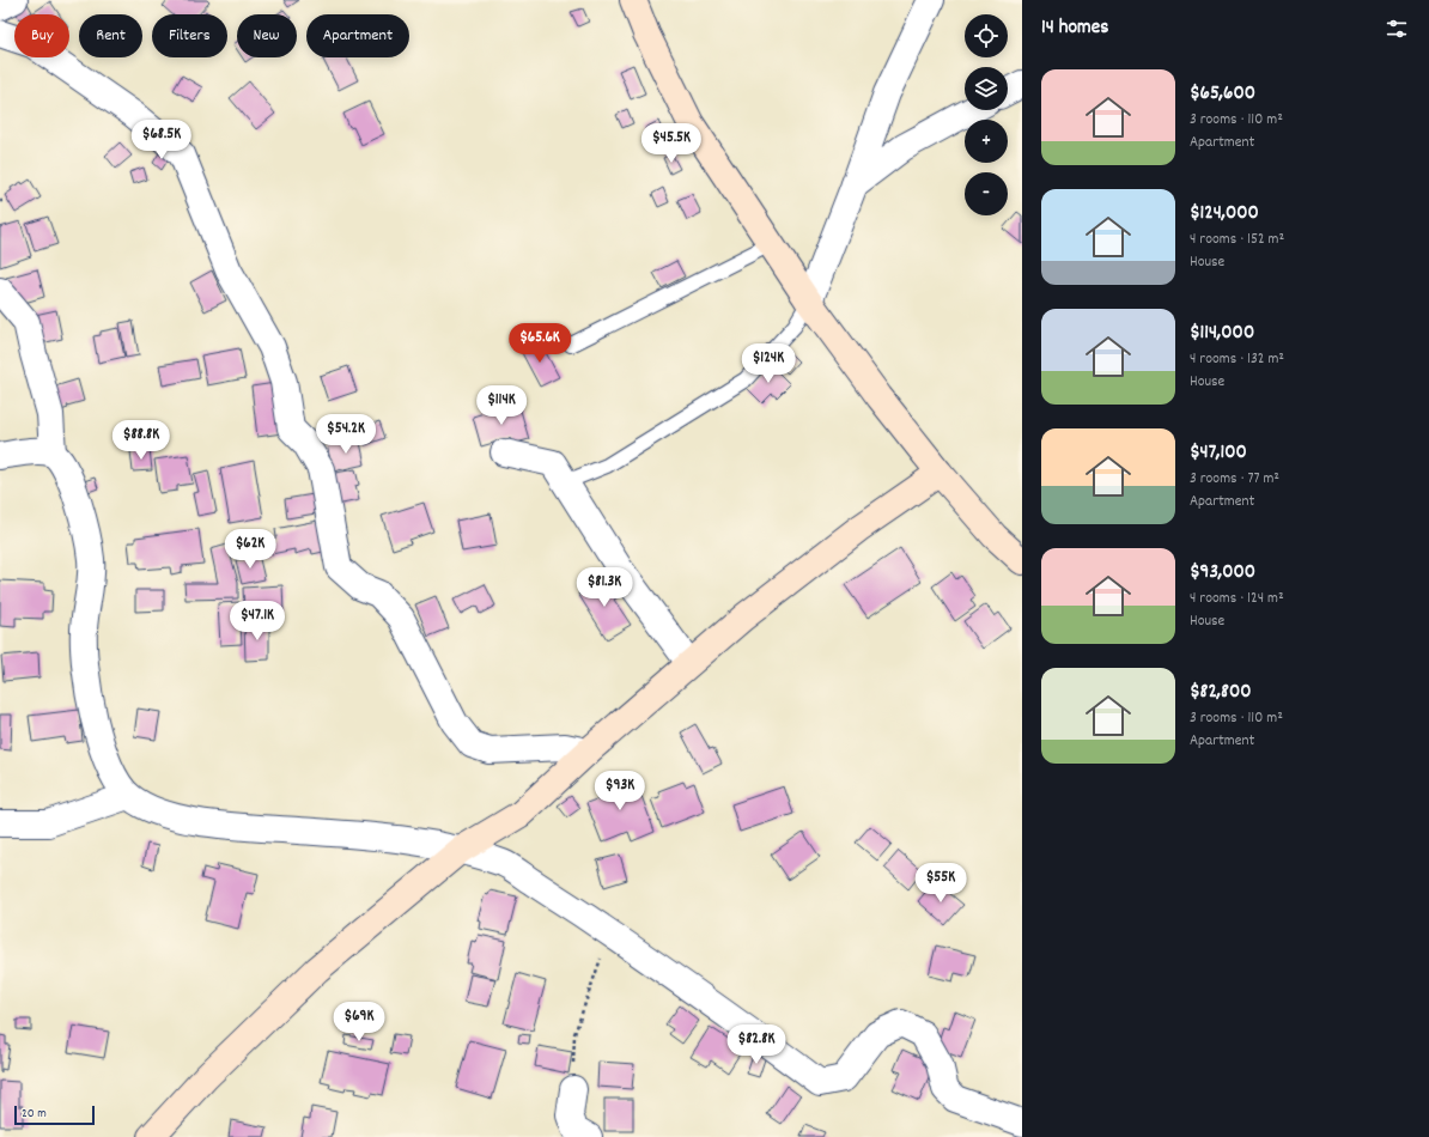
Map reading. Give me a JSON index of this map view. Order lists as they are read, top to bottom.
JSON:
{
  "scale_bar": "20 m",
  "page": {
    "heading": "14 homes",
    "map_buttons": ["+", "−"],
    "chip": [
      "Buy",
      "Rent",
      "Filters",
      "New",
      "Apartment"
    ],
    "list": [
      {
        "name": "$65,600",
        "note": "3 rooms · 110 m² · Apartment"
      },
      {
        "name": "$124,000",
        "note": "4 rooms · 152 m² · House"
      },
      {
        "name": "$114,000",
        "note": "4 rooms · 132 m² · House"
      },
      {
        "name": "$47,100",
        "note": "3 rooms · 77 m² · Apartment"
      },
      {
        "name": "$93,000",
        "note": "4 rooms · 124 m² · House"
      },
      {
        "name": "$82,800",
        "note": "3 rooms · 110 m² · Apartment"
      }
    ],
    "price": [
      "$68.5K",
      "$45.5K",
      "$65.6K",
      "$124K",
      "$114K",
      "$54.2K",
      "$88.8K",
      "$62K",
      "$81.3K",
      "$47.1K",
      "$93K",
      "$55K",
      "$69K",
      "$82.8K"
    ],
    "scale": "20 m"
  }
}
